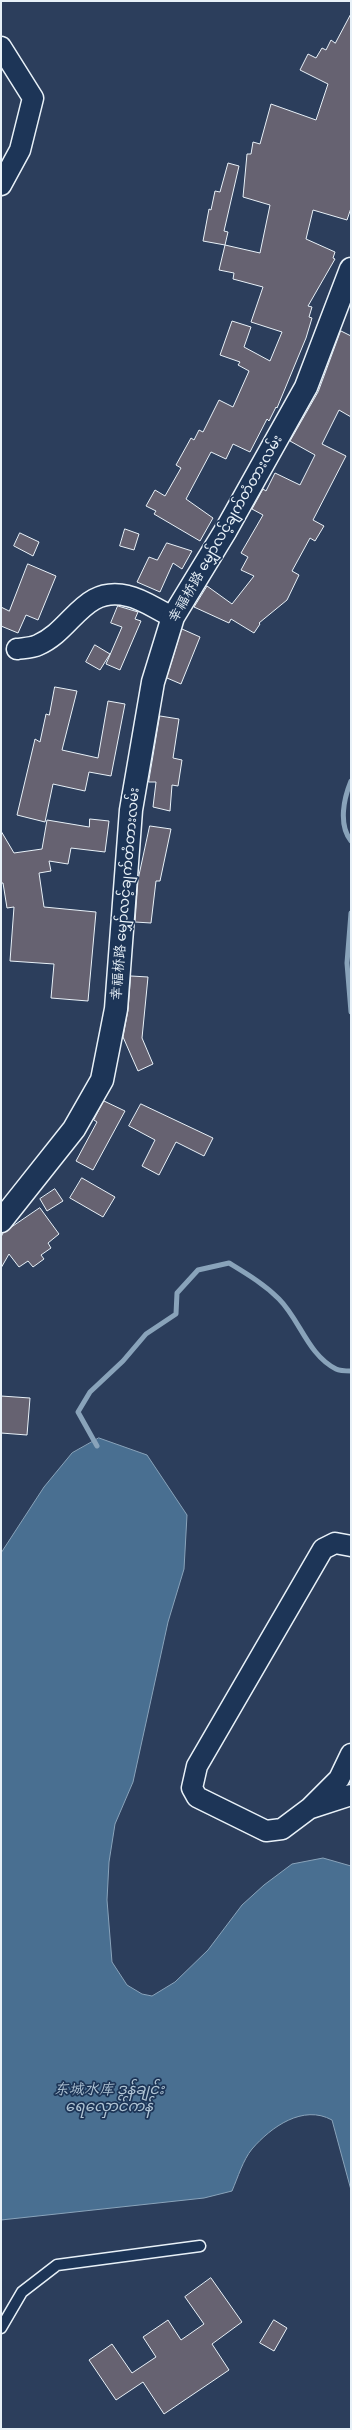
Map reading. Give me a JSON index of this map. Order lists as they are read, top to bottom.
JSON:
{
  "streets": {
    "main road": ["幸福桥路 မျှော်လင့်ချက်တံတားလမ်း"]
  },
  "water": ["东城水库 ဒွန်ချင်း ရေလှောင်ကန်"]
}
